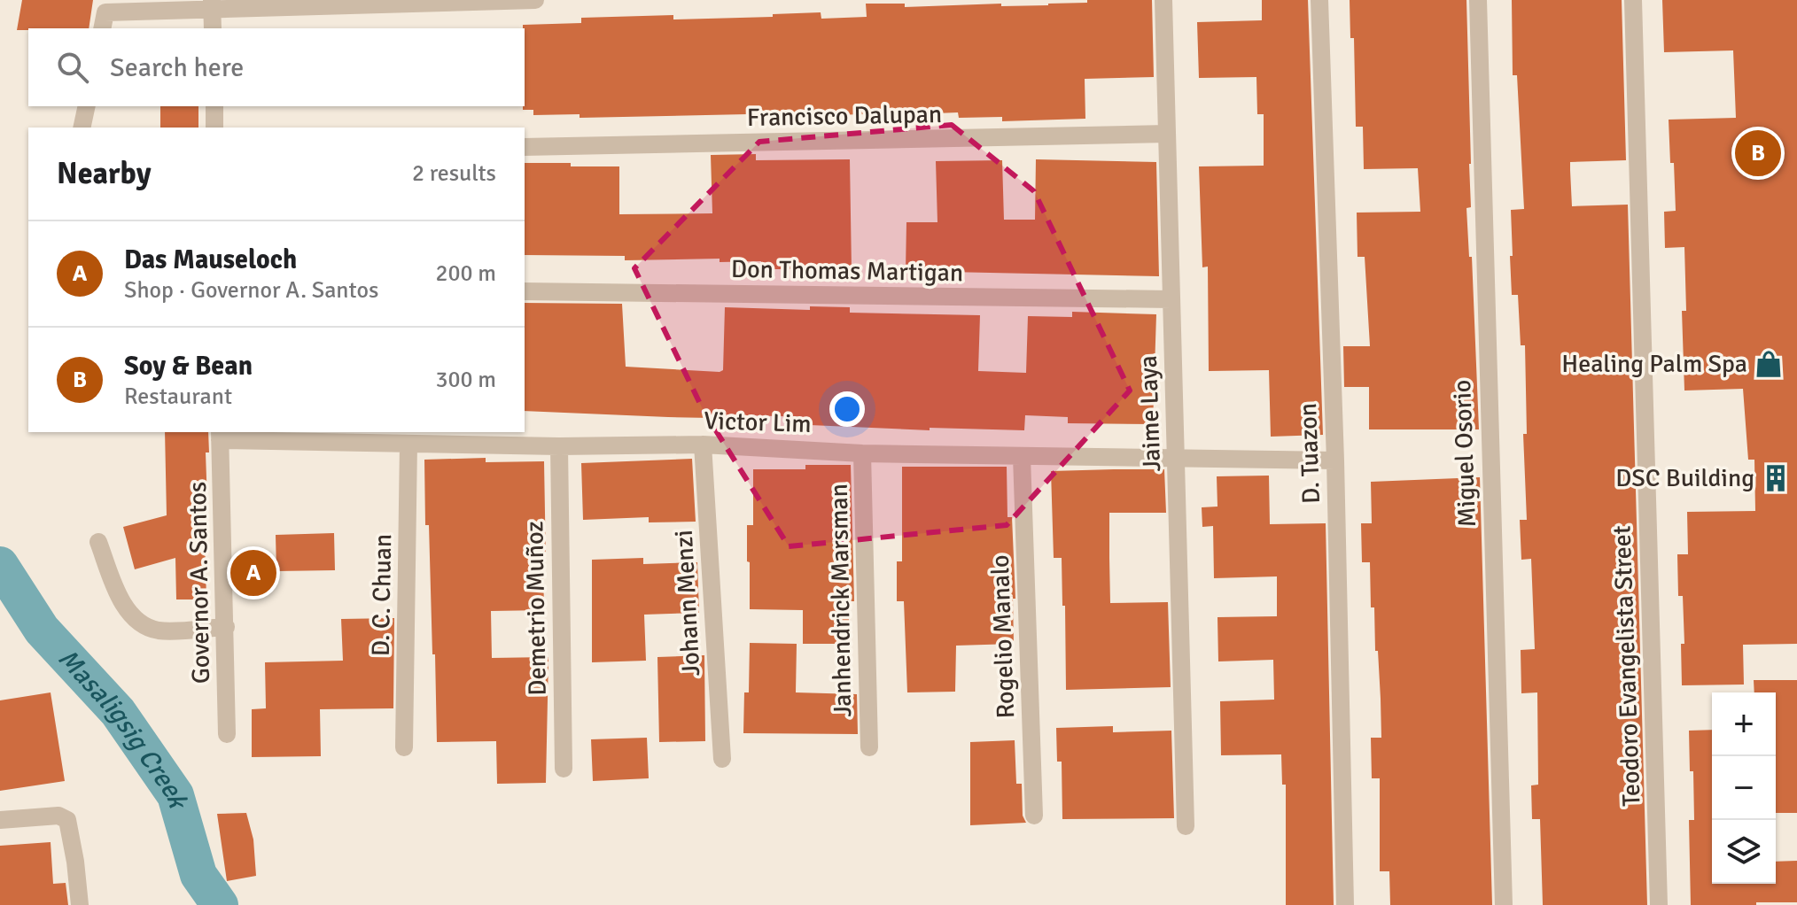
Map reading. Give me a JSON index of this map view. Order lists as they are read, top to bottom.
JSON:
{
  "streets": {
    "street": [
      "Francisco Dalupan",
      "Don Thomas Martigan",
      "Jaime Laya",
      "Victor Lim",
      "D. Tuazon",
      "Miguel Osorio",
      "Governor A. Santos",
      "D. C. Chuan",
      "Janhendrick Marsman",
      "Johann Menzi",
      "Demetrio Muñoz",
      "Rogelio Manalo",
      "Teodoro Evangelista Street"
    ]
  },
  "crossings": [
    ["Francisco Dalupan", "Jaime Laya"],
    ["Don Thomas Martigan", "Jaime Laya"],
    ["Jaime Laya", "Victor Lim"],
    ["Victor Lim", "D. Tuazon"],
    ["Victor Lim", "Governor A. Santos"],
    ["Victor Lim", "D. C. Chuan"],
    ["Victor Lim", "Janhendrick Marsman"],
    ["Victor Lim", "Johann Menzi"],
    ["Victor Lim", "Demetrio Muñoz"],
    ["Victor Lim", "Rogelio Manalo"]
  ],
  "water": ["Masaligsig Creek"],
  "places": {
    "shop": ["Healing Palm Spa"],
    "building": ["DSC Building"]
  },
  "page": {
    "search": "Search here",
    "pins": ["B", "A"],
    "heading": ["Nearby", "2 results"],
    "list": [
      {
        "mark": "A",
        "name": "Das Mauseloch",
        "note": "Shop · Governor A. Santos",
        "value": "200 m"
      },
      {
        "mark": "B",
        "name": "Soy & Bean",
        "note": "Restaurant",
        "value": "300 m"
      }
    ],
    "map_buttons": ["+", "−"]
  }
}
